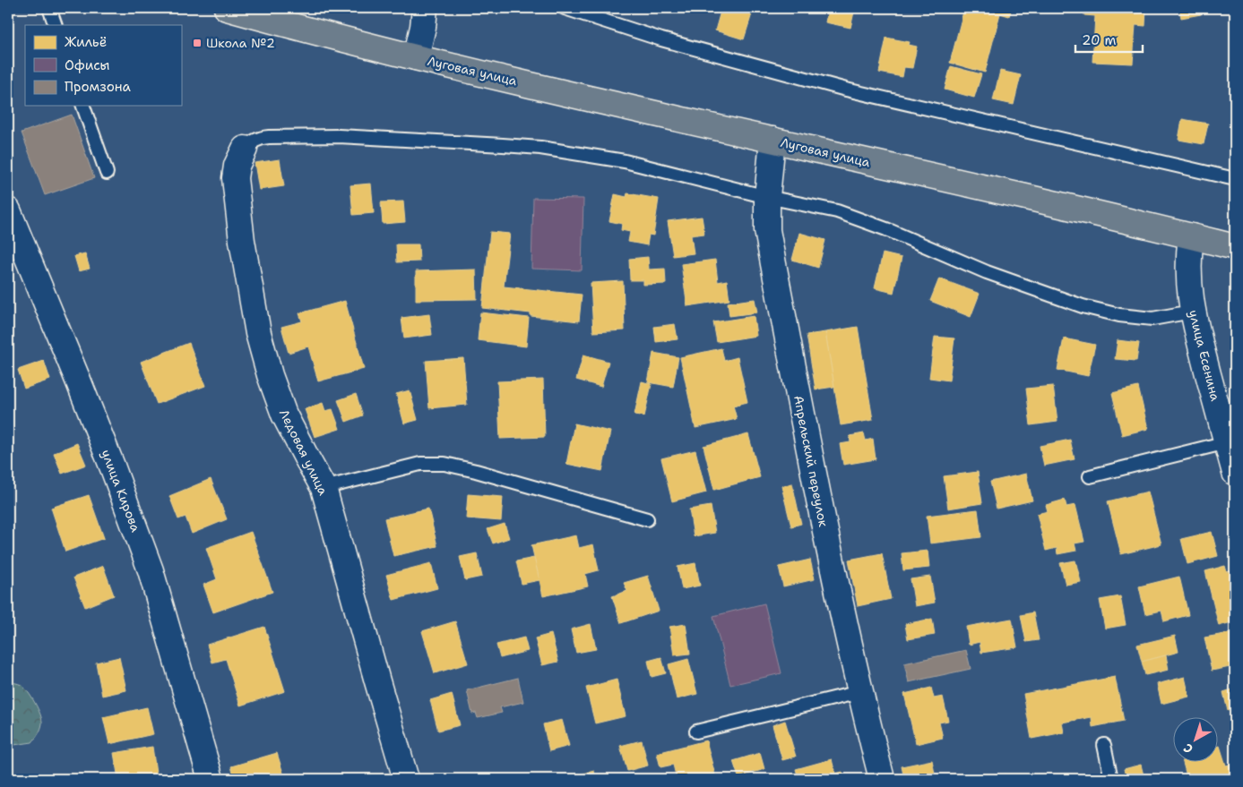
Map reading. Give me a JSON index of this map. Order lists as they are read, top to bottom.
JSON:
{
  "streets": {
    "main road": ["Луговая улица"],
    "street": [
      "улица Есенина",
      "Ледовая улица",
      "Апрельский переулок",
      "улица Кирова"
    ]
  },
  "crossings": [
    ["Луговая улица", "улица Есенина"],
    ["Луговая улица", "Апрельский переулок"]
  ],
  "places": {
    "transit": ["Школа №2"]
  },
  "legend": ["Жильё", "Офисы", "Промзона"],
  "scale_bar": "20 m",
  "north": "bottom left"
}
